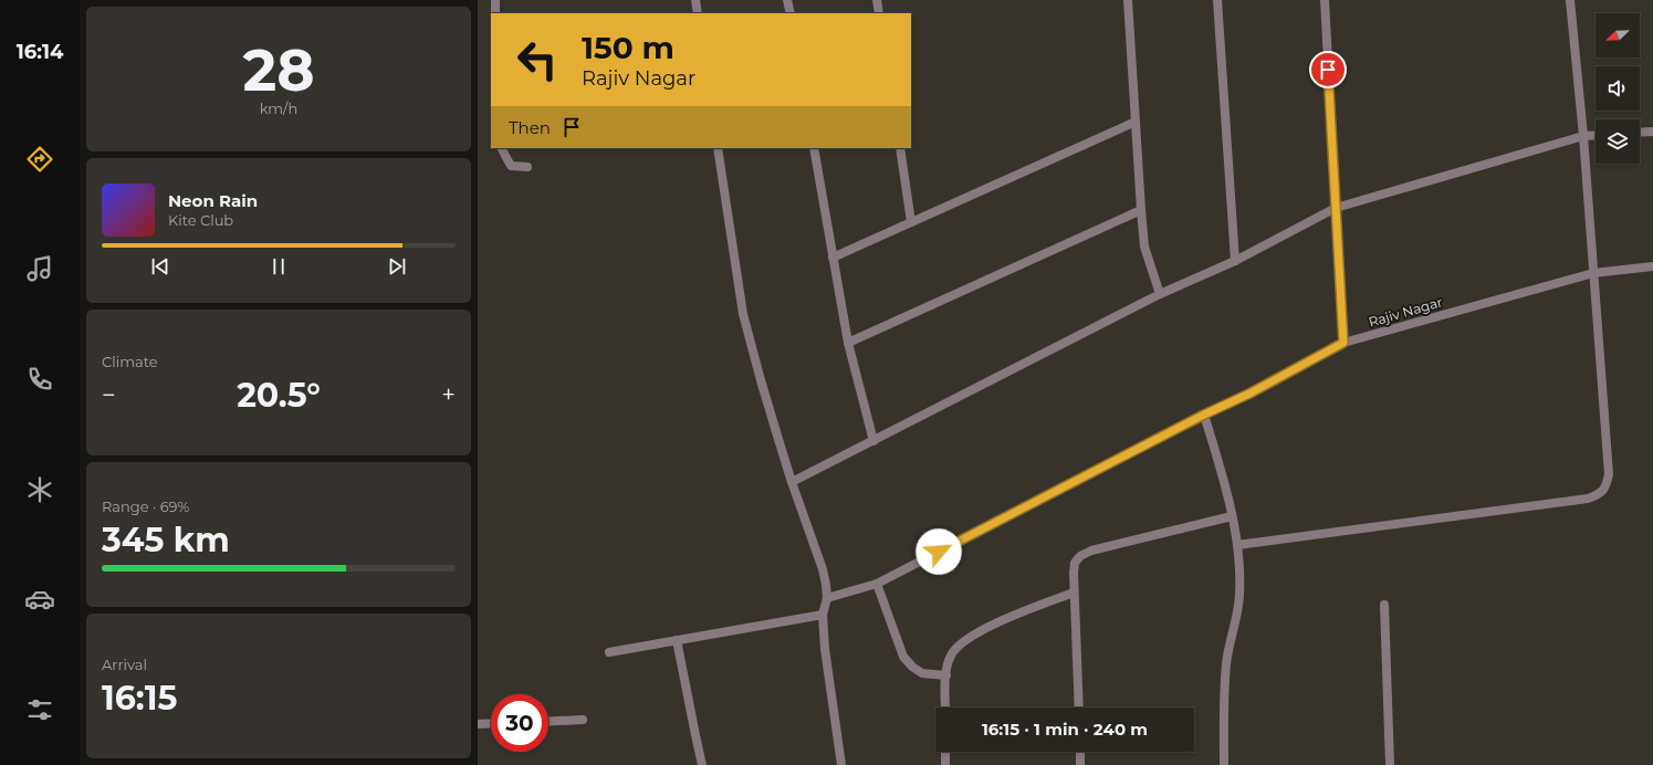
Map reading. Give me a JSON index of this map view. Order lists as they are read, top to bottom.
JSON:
{
  "streets": {
    "street": ["Rajiv Nagar"]
  },
  "north": "bottom left",
  "page": {
    "tabs": "16:14",
    "tile": [
      ["28", "km/h"],
      "Climate",
      ["Range · 69%", "345 km"],
      ["Arrival", "16:15"]
    ],
    "turn": ["150 m", "Rajiv Nagar"],
    "then": "Then",
    "song": ["Neon Rain", "Kite Club"],
    "heat": ["−", "20.5°", "+"],
    "limit": "30",
    "trip": "16:15 · 1 min · 240 m"
  }
}
